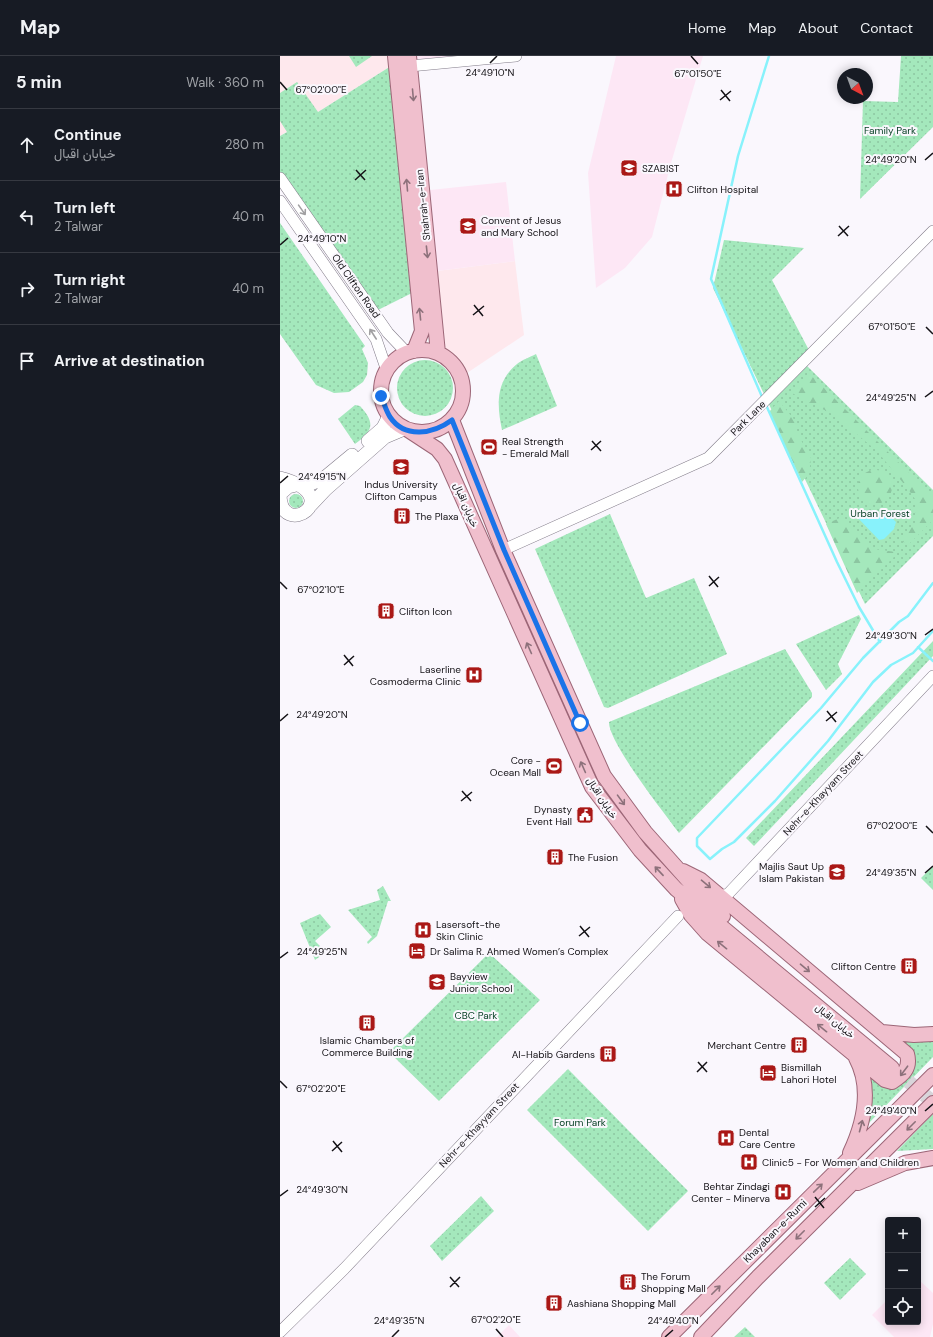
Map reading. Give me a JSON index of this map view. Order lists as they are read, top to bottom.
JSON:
{
  "streets": {
    "main road": ["Shahrah-e-Iran", "خیابان اقبال", "Khayaban-e-Rumi"],
    "street": ["Old Clifton Road", "Park Lane", "Nehr-e-Khayyam Street"]
  },
  "crossings": [
    ["Shahrah-e-Iran", "Old Clifton Road"],
    ["Shahrah-e-Iran", "خیابان اقبال"],
    ["Old Clifton Road", "خیابان اقبال"],
    ["Park Lane", "خیابان اقبال"],
    ["خیابان اقبال", "Nehr-e-Khayyam Street"]
  ],
  "parks": [
    "Family Park",
    "Urban Forest",
    "CBC Park",
    "Forum Park"
  ],
  "places": {
    "school or university": [
      "SZABIST",
      "Convent of Jesus and Mary School",
      "Indus University Clifton Campus",
      "Majlis Saut Up Islam Pakistan",
      "Bayview Junior School"
    ],
    "hospital": [
      "Clifton Hospital",
      "Laserline Cosmoderma Clinic",
      "Lasersoft-the Skin Clinic",
      "Dental Care Centre",
      "Clinic5 - For Women and Children",
      "Behtar Zindagi Center - Minerva"
    ],
    "sports": ["Real Strength - Emerald Mall", "Core - Ocean Mall"],
    "building": [
      "The Plaxa",
      "Clifton Icon",
      "The Fusion",
      "Clifton Centre",
      "Islamic Chambers of Commerce Building",
      "Merchant Centre",
      "Al-Habib Gardens",
      "The Forum Shopping Mall",
      "Aashiana Shopping Mall"
    ],
    "public building": ["Dynasty Event Hall"],
    "hotel": ["Dr Salima R. Ahmed Women’s Complex", "Bismillah Lahori Hotel"]
  },
  "north": "bottom right",
  "page": {
    "header": "Map",
    "nav": [
      "Home",
      "Map",
      "About",
      "Contact"
    ],
    "heading": ["5 min", "Walk · 360 m"],
    "list": [
      ["Continue", "خیابان اقبال", "280 m"],
      ["Turn left", "2 Talwar", "40 m"],
      ["Turn right", "2 Talwar", "40 m"],
      "Arrive at destination"
    ],
    "map_buttons": ["+", "−"]
  },
  "coordinates": [
    "24°49'10\"N",
    "67°01'50\"E",
    "67°02'00\"E",
    "24°49'20\"N",
    "24°49'25\"N",
    "24°49'15\"N",
    "67°02'10\"E",
    "24°49'30\"N",
    "24°49'35\"N",
    "67°02'20\"E",
    "24°49'40\"N"
  ]
}
